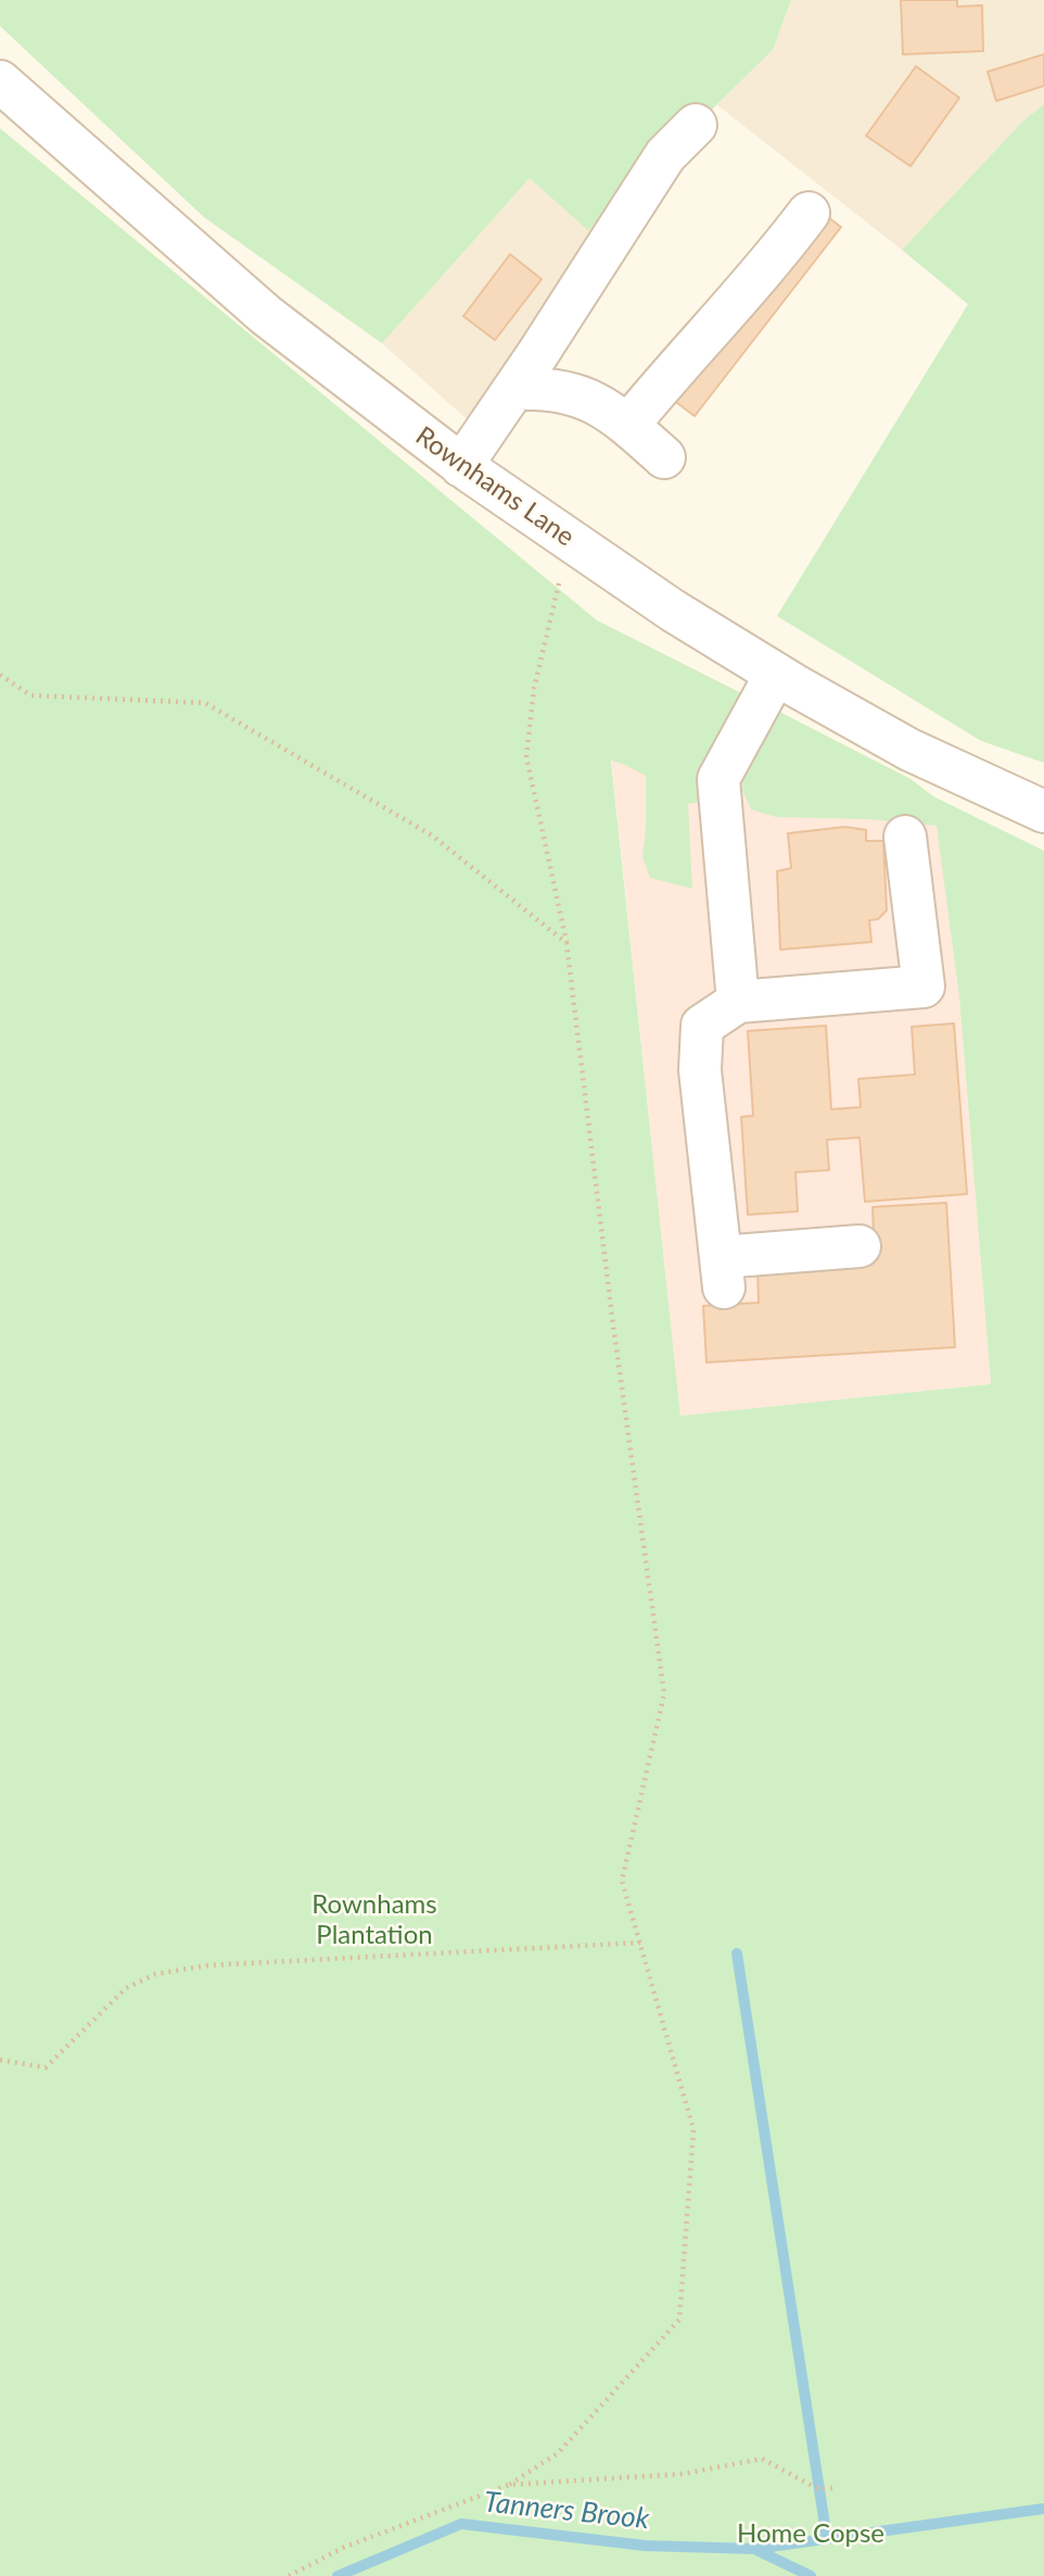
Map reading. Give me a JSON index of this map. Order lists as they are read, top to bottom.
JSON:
{
  "streets": {
    "street": ["Rownhams Lane"]
  },
  "water": ["Tanners Brook"],
  "parks": ["Rownhams Plantation", "Home Copse"]
}
